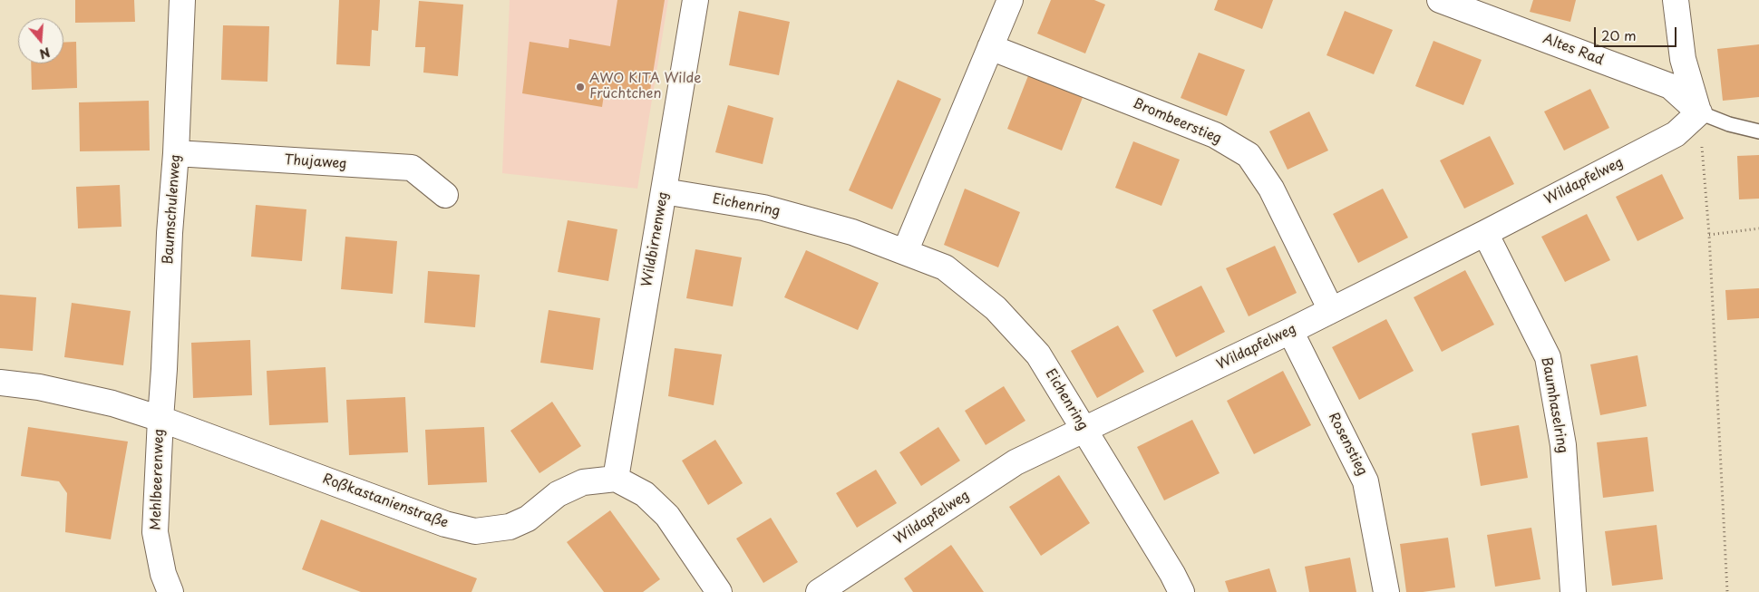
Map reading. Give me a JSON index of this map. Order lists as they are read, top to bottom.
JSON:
{
  "streets": {
    "street": [
      "Altes Rad",
      "Brombeerstieg",
      "Thujaweg",
      "Wildapfelweg",
      "Eichenring",
      "Baumschulenweg",
      "Wildbirnenweg",
      "Baumhaselring",
      "Rosenstieg",
      "Mehlbeerenweg",
      "Roßkastanienstraße"
    ]
  },
  "crossings": [
    ["Altes Rad", "Wildapfelweg"],
    ["Brombeerstieg", "Wildapfelweg"],
    ["Thujaweg", "Baumschulenweg"],
    ["Wildapfelweg", "Eichenring"],
    ["Wildapfelweg", "Baumhaselring"],
    ["Wildapfelweg", "Rosenstieg"],
    ["Eichenring", "Wildbirnenweg"],
    ["Baumschulenweg", "Mehlbeerenweg"],
    ["Baumschulenweg", "Roßkastanienstraße"],
    ["Wildbirnenweg", "Roßkastanienstraße"],
    ["Mehlbeerenweg", "Roßkastanienstraße"]
  ],
  "places": ["AWO KITA Wilde Früchtchen"],
  "scale_bar": "20 m",
  "north": "bottom"
}
